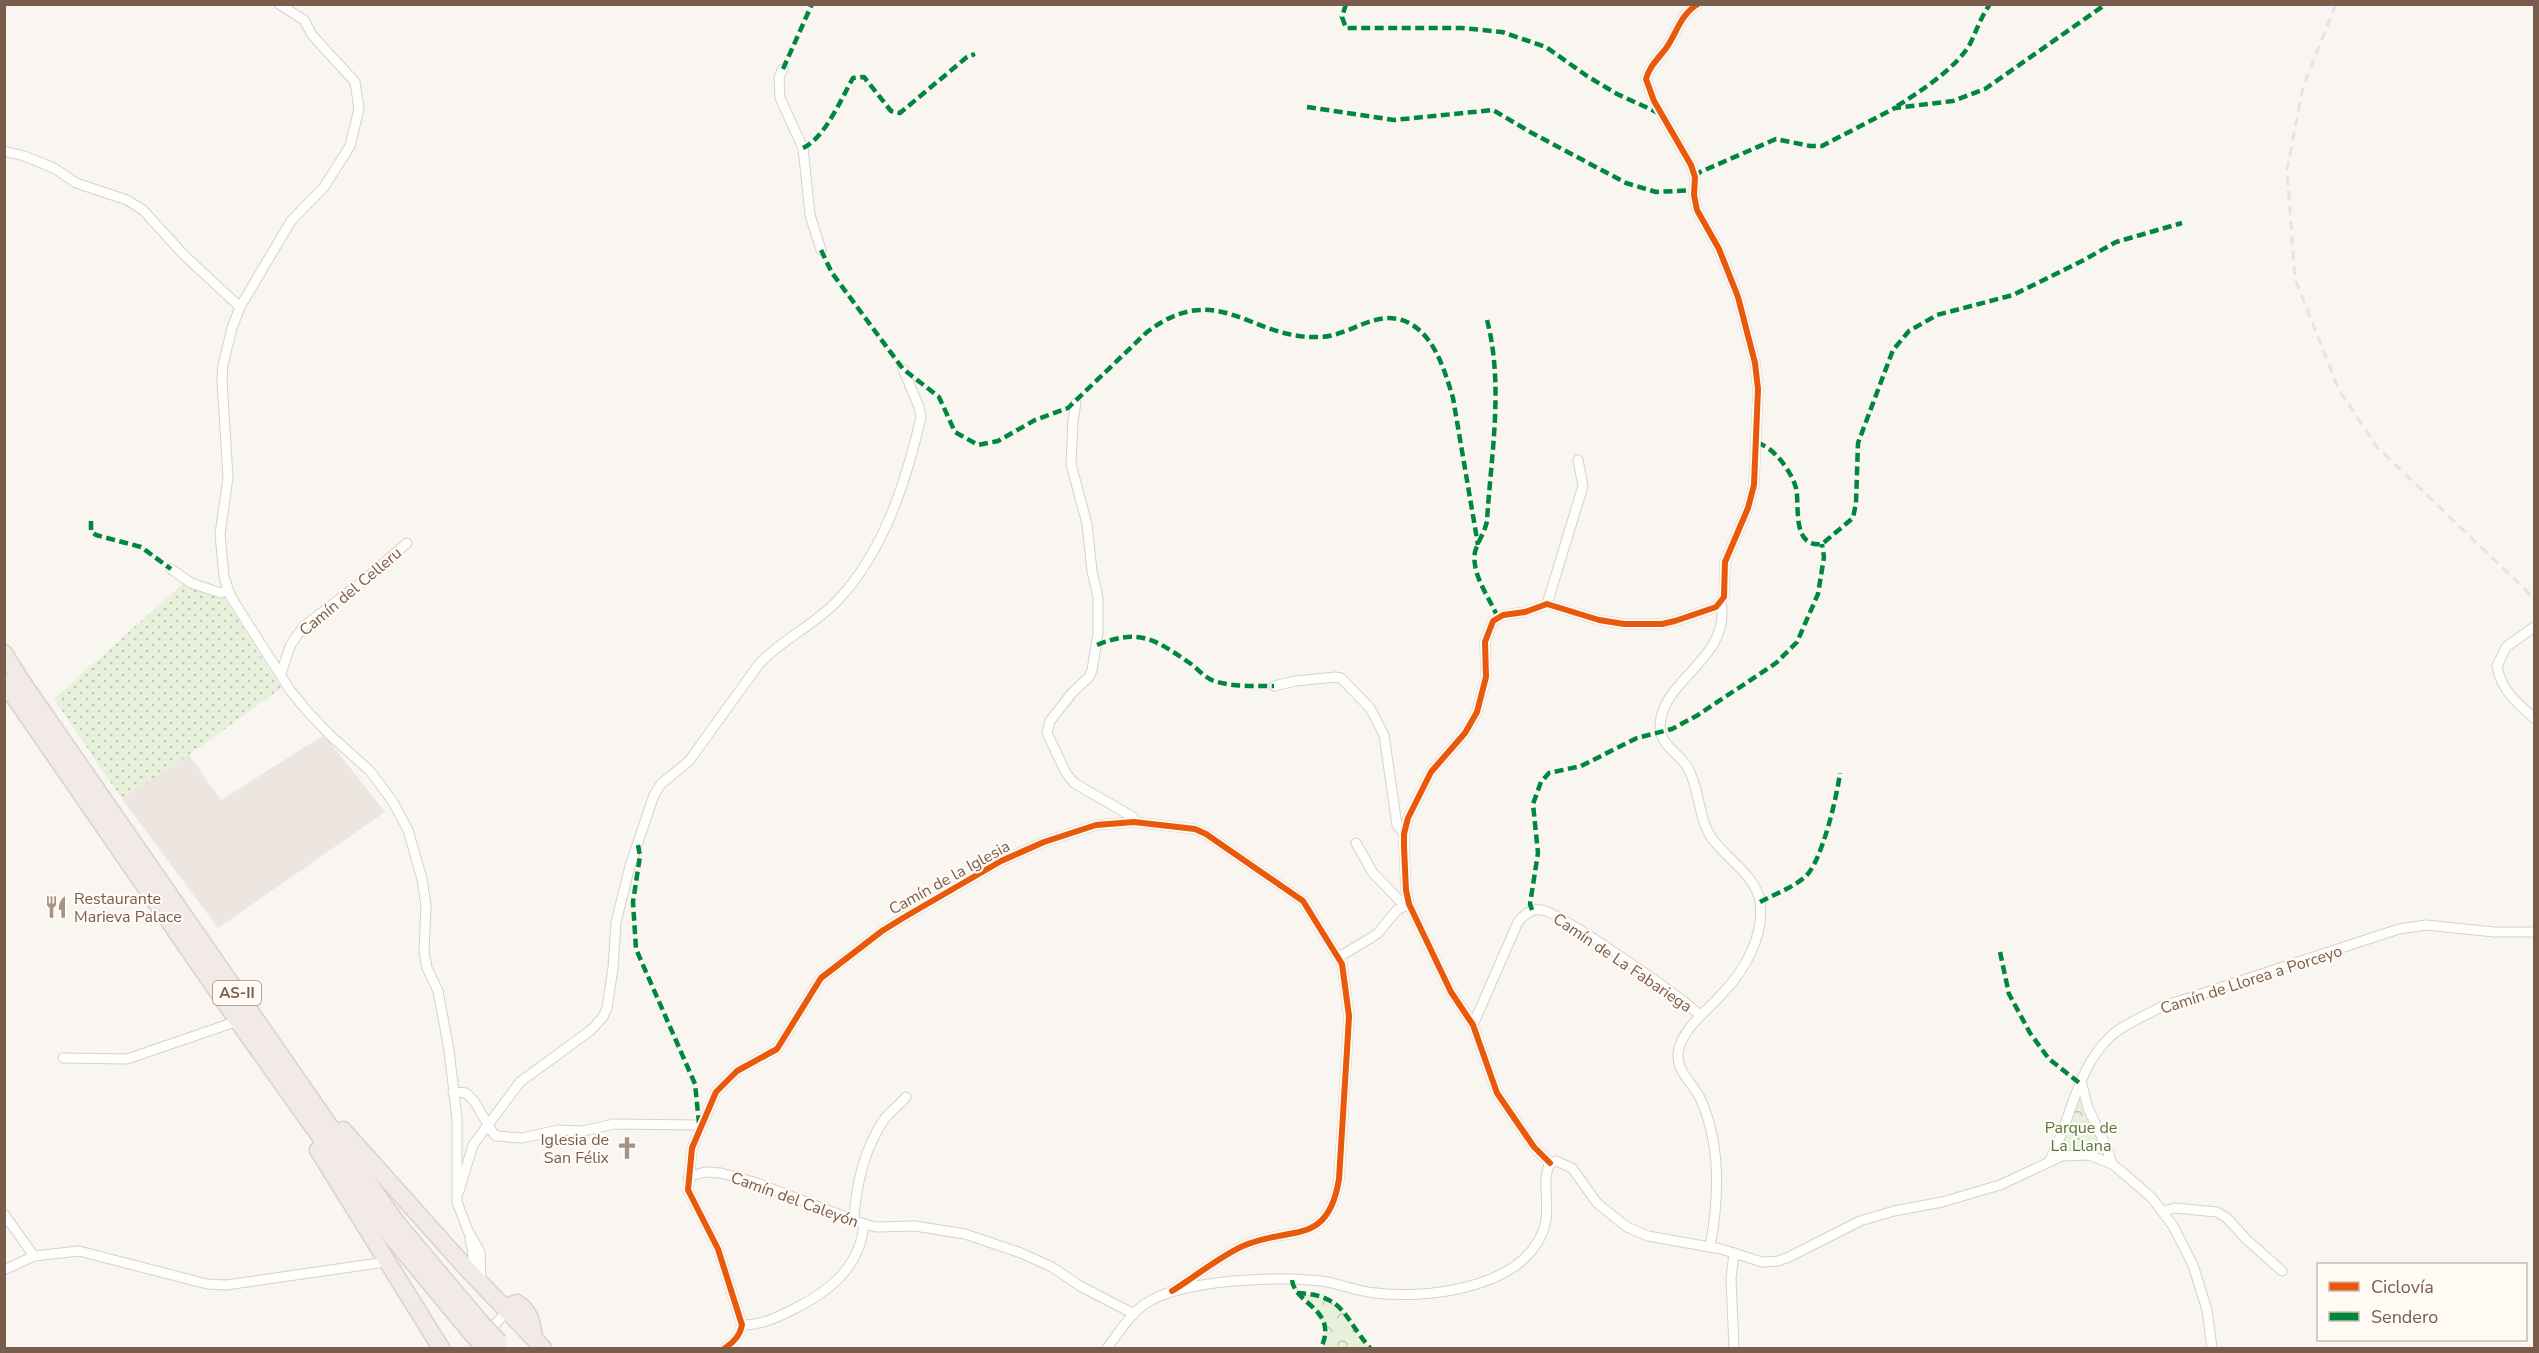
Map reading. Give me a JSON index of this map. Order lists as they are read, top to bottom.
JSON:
{
  "streets": {
    "highway": ["AS-II"],
    "street": [
      "Camín del Celleru",
      "Camín de la Iglesia",
      "Camín de La Fabariega",
      "Camín de Llorea a Porceyo",
      "Camín del Caleyón"
    ]
  },
  "crossings": [
    ["Camín de la Iglesia", "Camín del Caleyón"]
  ],
  "parks": ["Parque de La Llana"],
  "places": {
    "restaurant": ["Restaurante Marieva Palace"],
    "church": ["Iglesia de San Félix"]
  },
  "legend": ["Ciclovía", "Sendero"]
}
